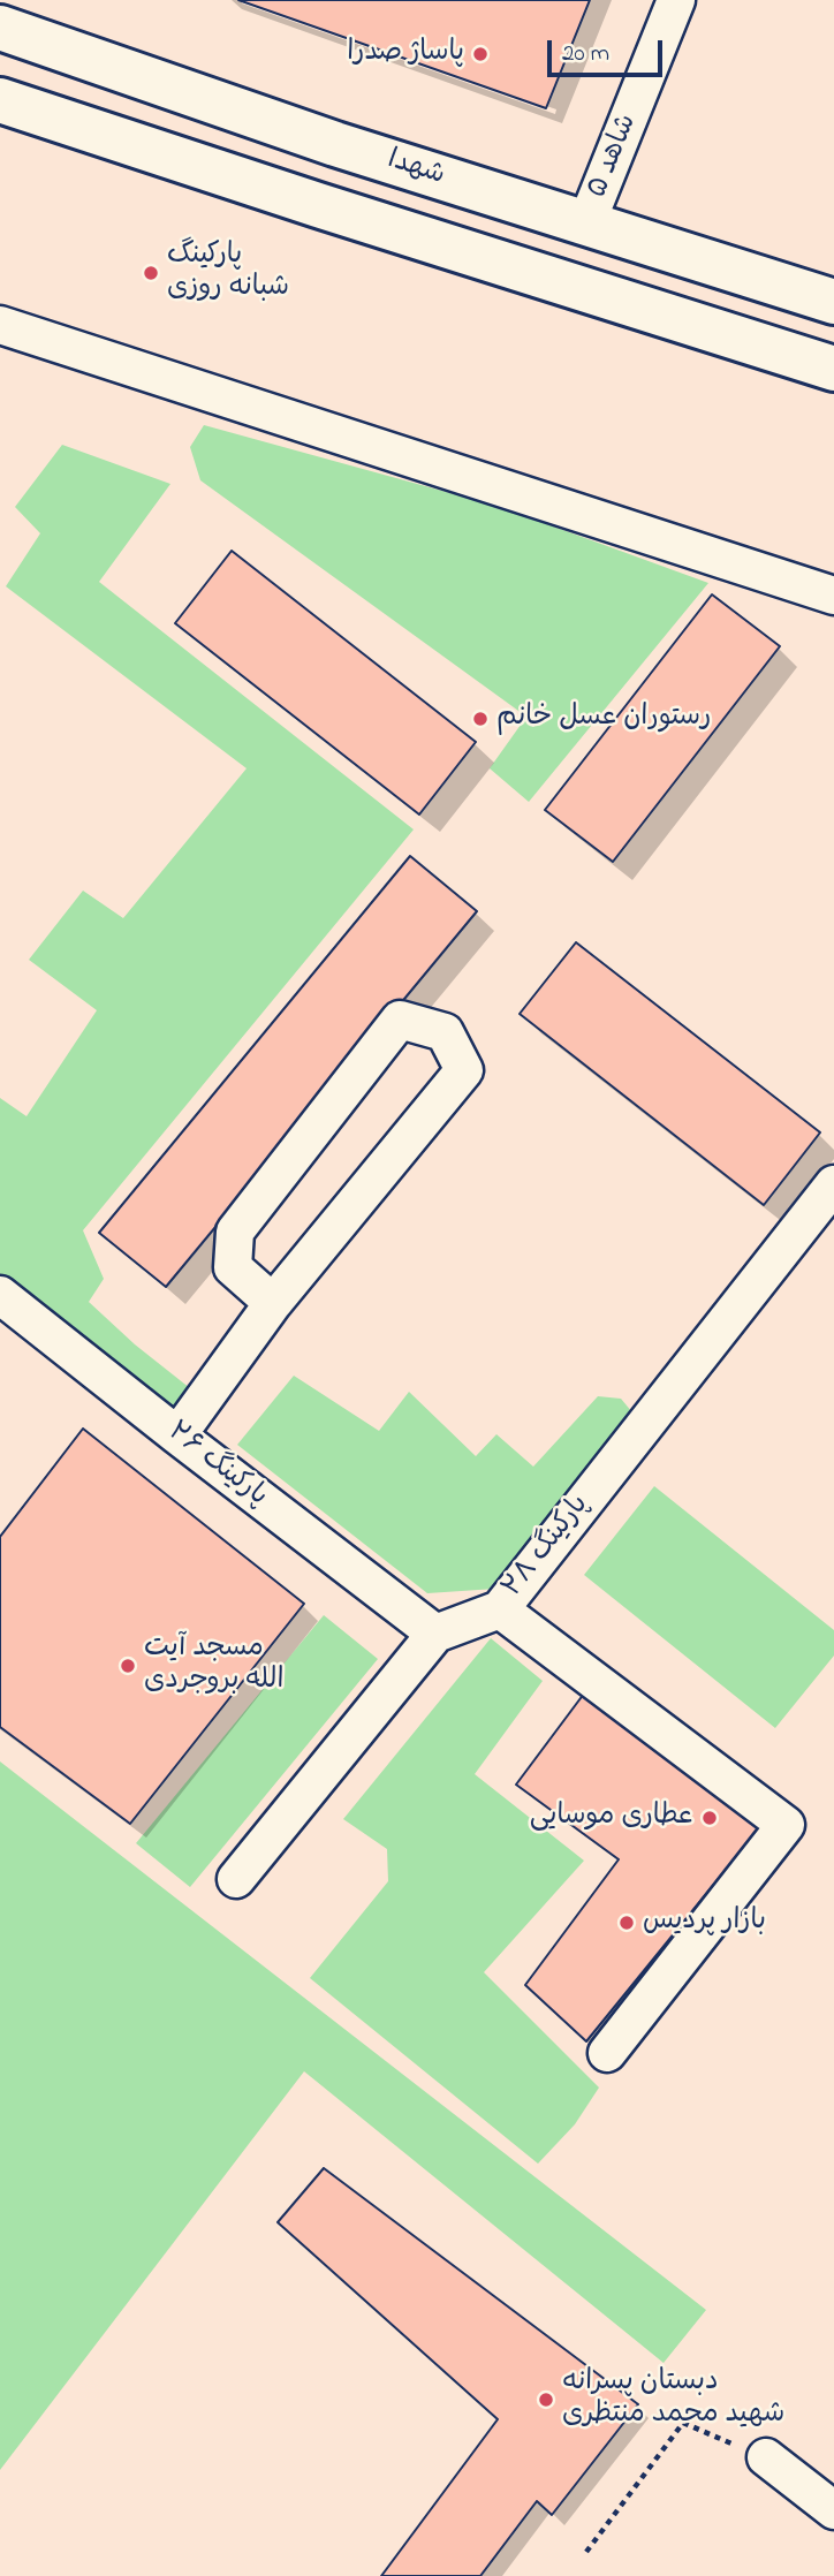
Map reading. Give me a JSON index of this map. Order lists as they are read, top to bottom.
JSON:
{
  "streets": {
    "main road": ["شهدا"],
    "street": ["شاهد ۵", "پارکینگ ۲۶", "پارکینگ ۲۸"]
  },
  "crossings": [
    ["شاهد ۵", "شهدا"],
    ["پارکینگ ۲۶", "پارکینگ ۲۸"]
  ],
  "places": [
    "پاساژ صدرا",
    "پارکینگ شبانه روزی",
    "رستوران عسل خانم",
    "مسجد آیت الله بروجردی",
    "عطاری موسایی",
    "بازار پردیس",
    "دبستان پسرانه شهید محمد منتظری"
  ],
  "scale_bar": "20 m"
}
